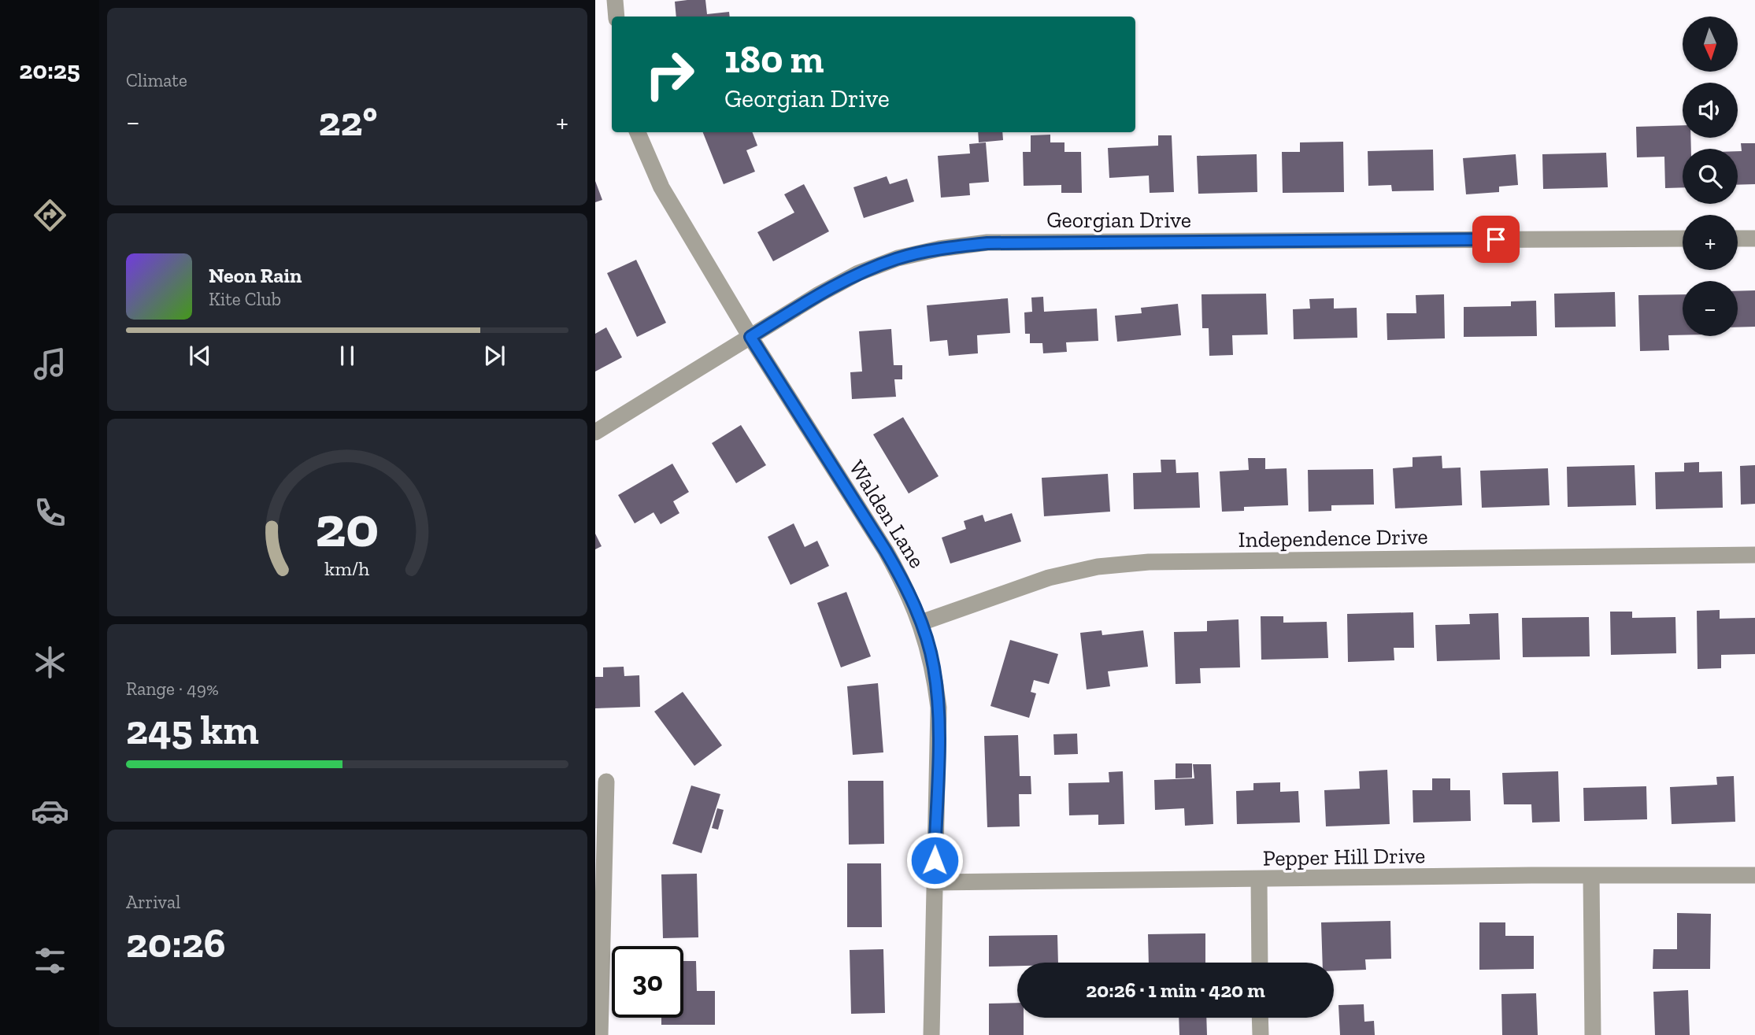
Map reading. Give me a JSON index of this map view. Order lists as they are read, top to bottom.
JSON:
{
  "streets": {
    "street": [
      "Georgian Drive",
      "Walden Lane",
      "Independence Drive",
      "Pepper Hill Drive"
    ]
  },
  "crossings": [
    ["Georgian Drive", "Walden Lane"],
    ["Walden Lane", "Independence Drive"],
    ["Walden Lane", "Pepper Hill Drive"]
  ],
  "north": "bottom",
  "page": {
    "tabs": "20:25",
    "tile": [
      "Climate",
      ["Range · 49%", "245 km"],
      ["Arrival", "20:26"]
    ],
    "map_buttons": ["+", "−"],
    "turn": ["180 m", "Georgian Drive"],
    "heat": ["−", "22°", "+"],
    "song": ["Neon Rain", "Kite Club"],
    "limit": "30",
    "trip": "20:26 · 1 min · 420 m",
    "gauge": ["20", "km/h"]
  }
}
